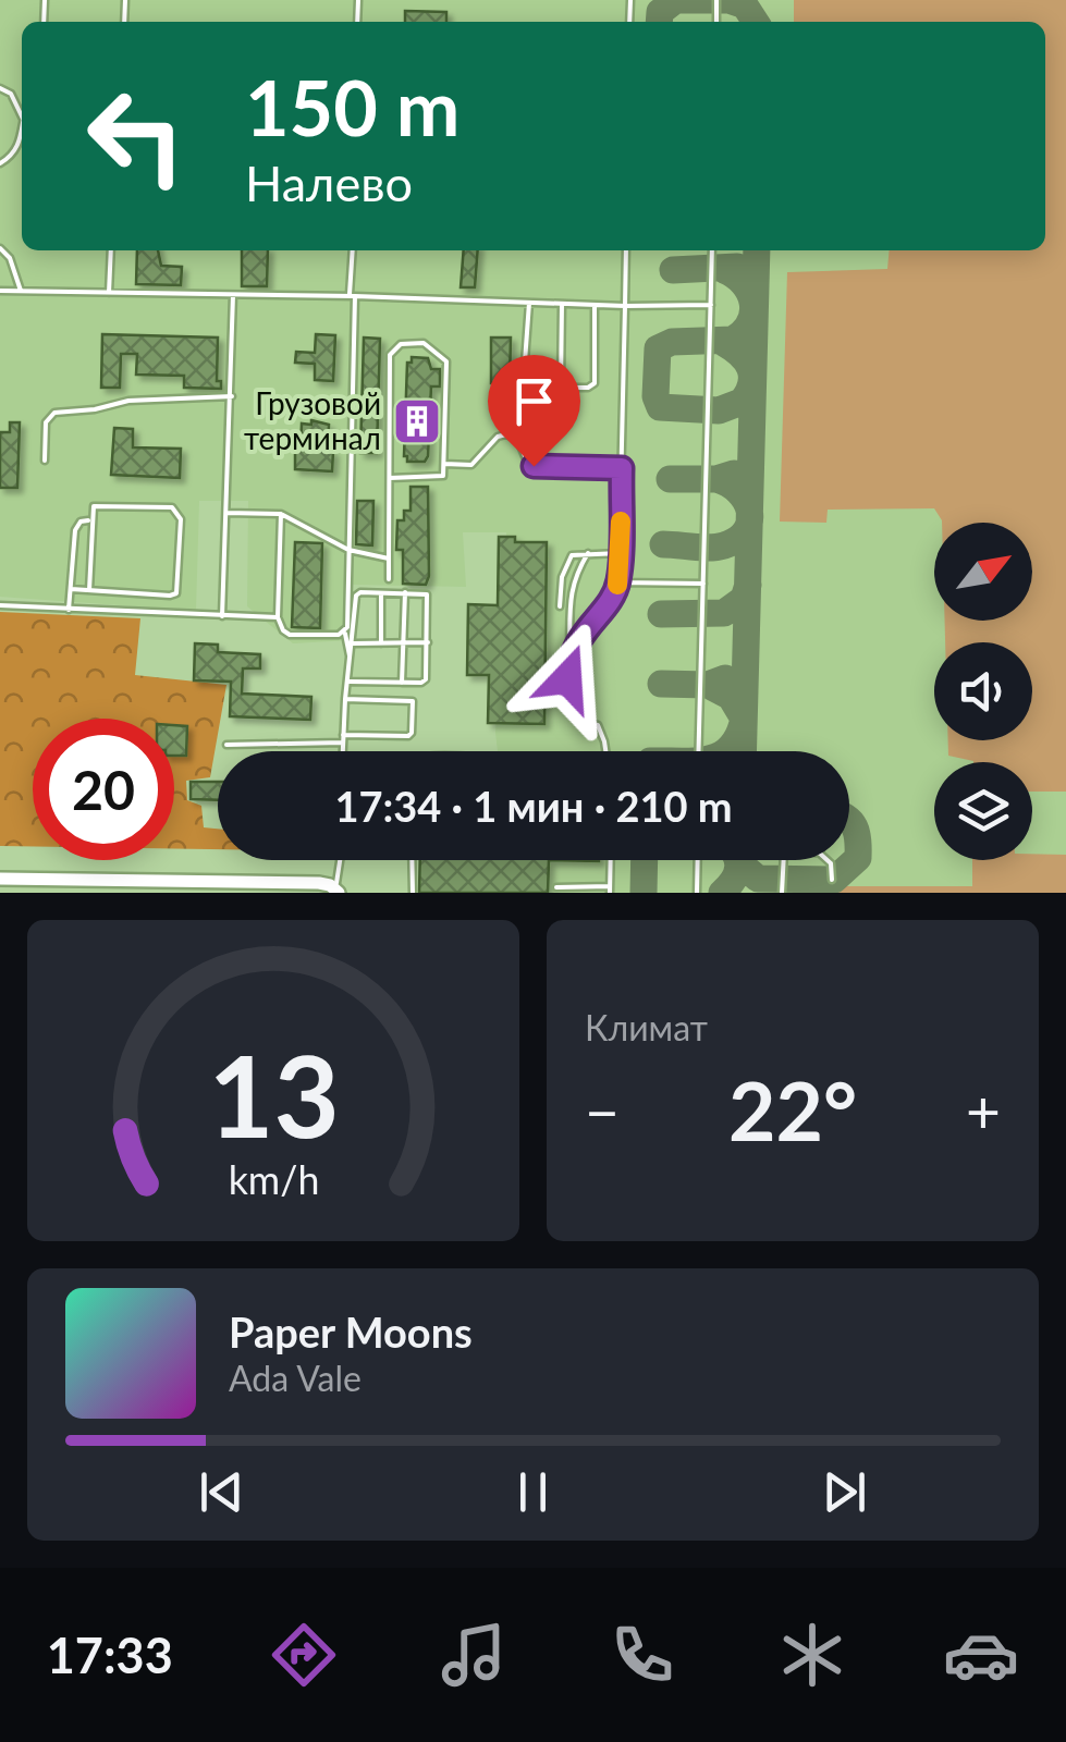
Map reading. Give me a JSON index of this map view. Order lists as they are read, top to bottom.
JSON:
{
  "places": {
    "building": ["Грузовой терминал"]
  },
  "north": "top right",
  "page": {
    "turn": ["150 m", "Налево"],
    "limit": "20",
    "trip": "17:34 · 1 мин · 210 m",
    "tile": "Климат",
    "heat": ["−", "22°", "+"],
    "song": ["Paper Moons", "Ada Vale"],
    "tabs": "17:33",
    "gauge": ["13", "km/h"]
  }
}
